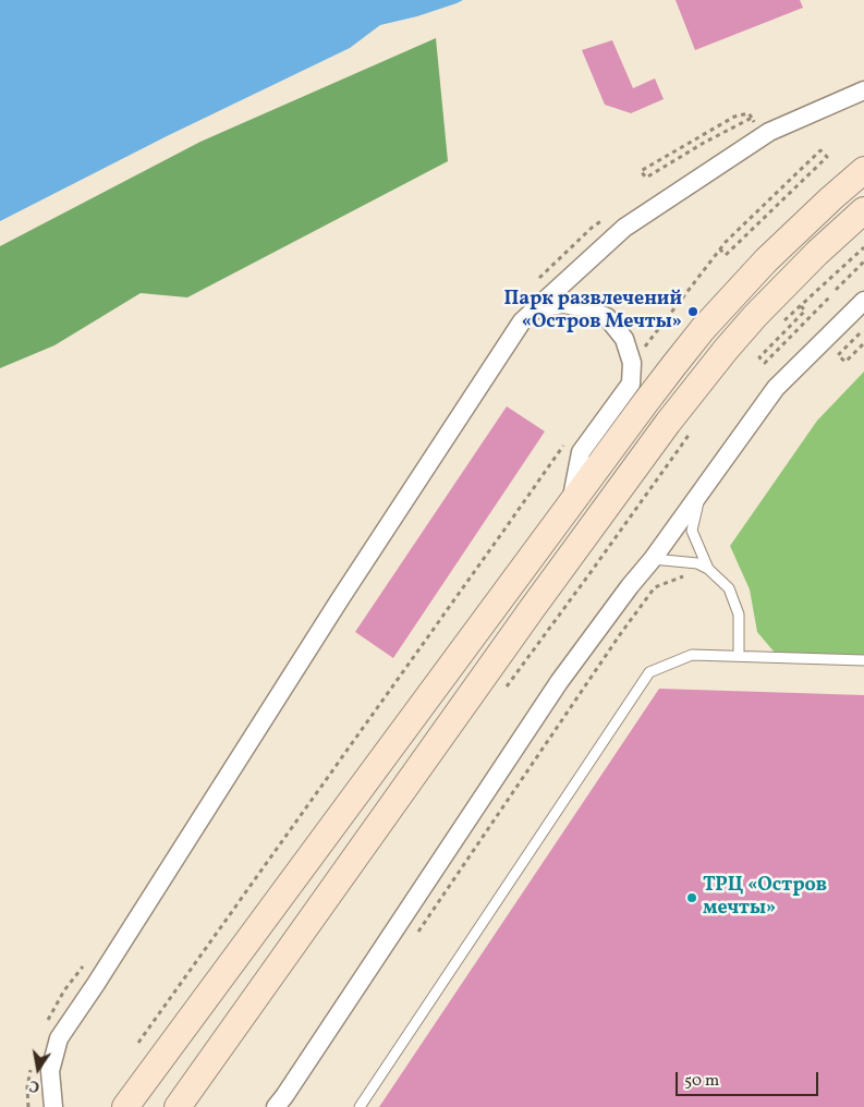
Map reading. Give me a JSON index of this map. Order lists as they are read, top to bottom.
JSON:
{
  "places": ["Парк развлечений «Остров Мечты»", "ТРЦ «Остров мечты»"],
  "scale_bar": "50 m",
  "north": "bottom"
}
